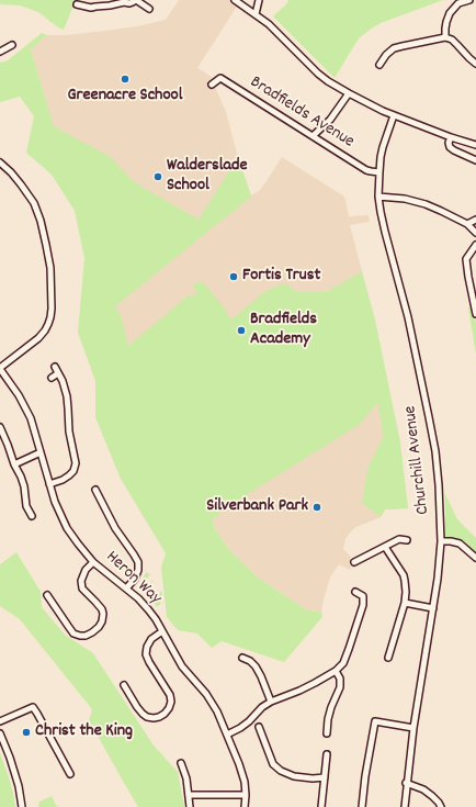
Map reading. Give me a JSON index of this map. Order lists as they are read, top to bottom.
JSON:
{
  "streets": {
    "street": ["Bradfields Avenue", "Churchill Avenue", "Heron Way"]
  },
  "crossings": [
    ["Bradfields Avenue", "Churchill Avenue"]
  ],
  "places": [
    "Greenacre School",
    "Walderslade School",
    "Fortis Trust",
    "Bradfields Academy",
    "Silverbank Park",
    "Christ the King"
  ]
}
